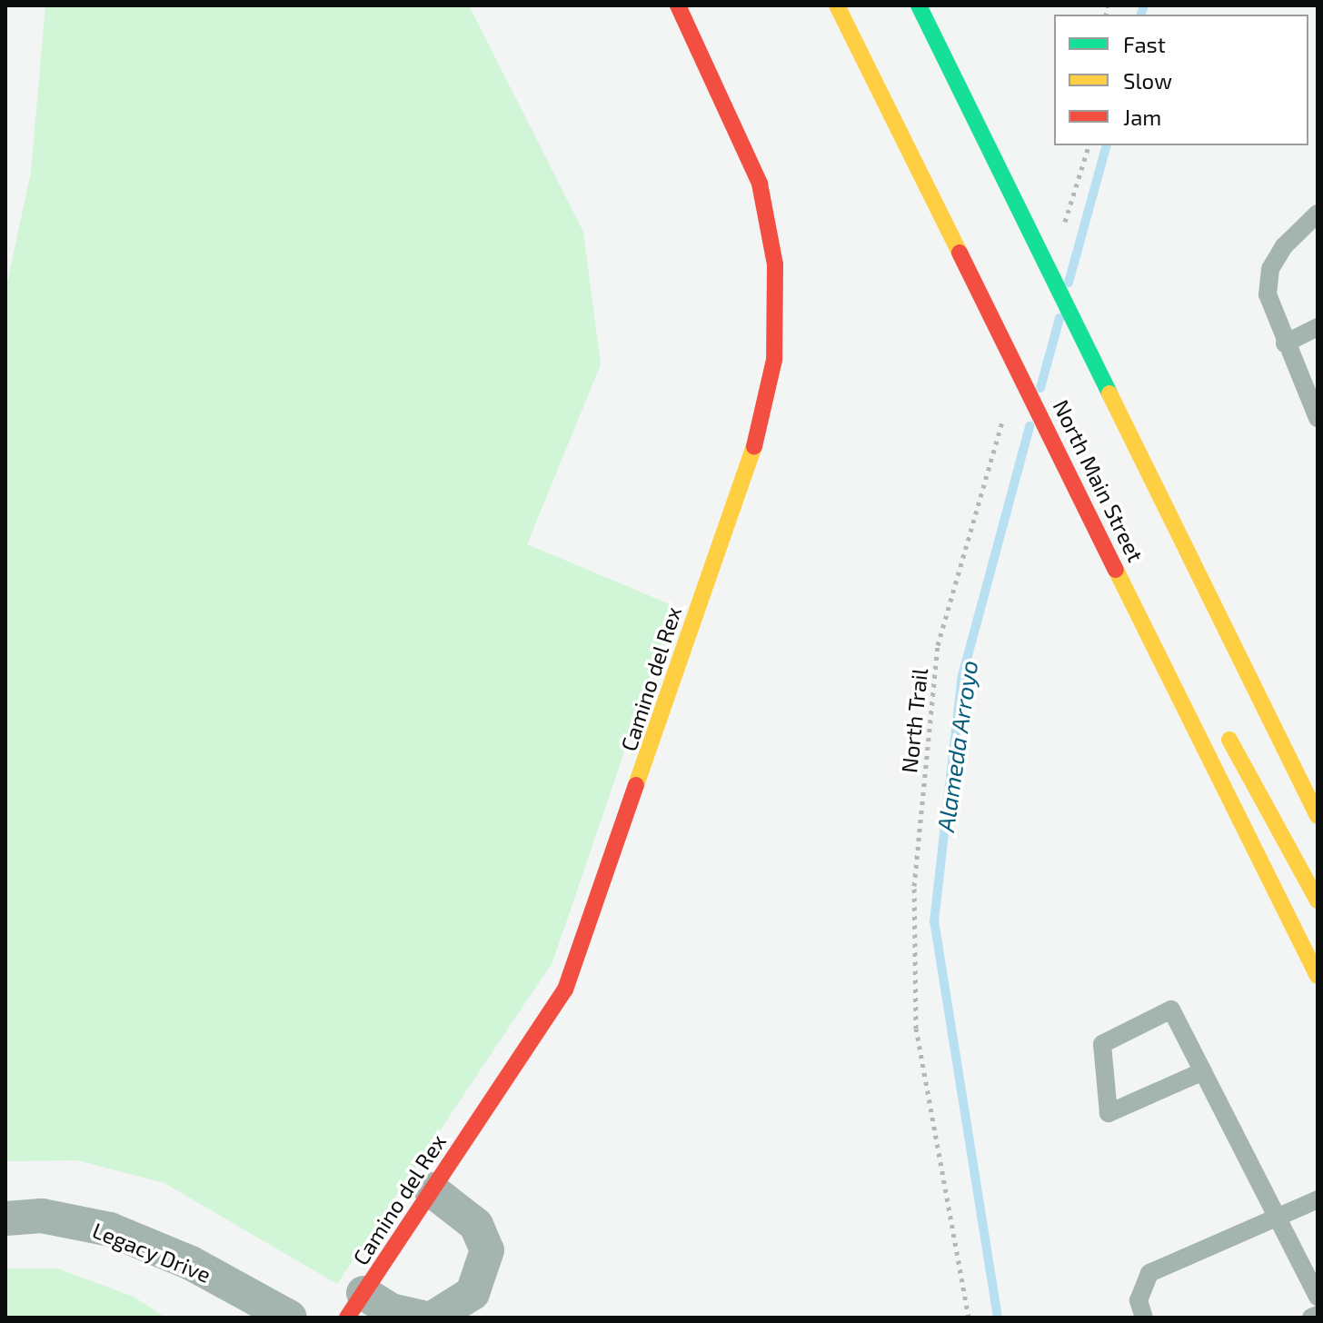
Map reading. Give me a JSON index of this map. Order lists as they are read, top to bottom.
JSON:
{
  "streets": {
    "main road": ["North Main Street", "Camino del Rex"],
    "street": ["Legacy Drive"],
    "path": ["North Trail"]
  },
  "water": ["Alameda Arroyo"],
  "legend": ["Fast", "Slow", "Jam"]
}
